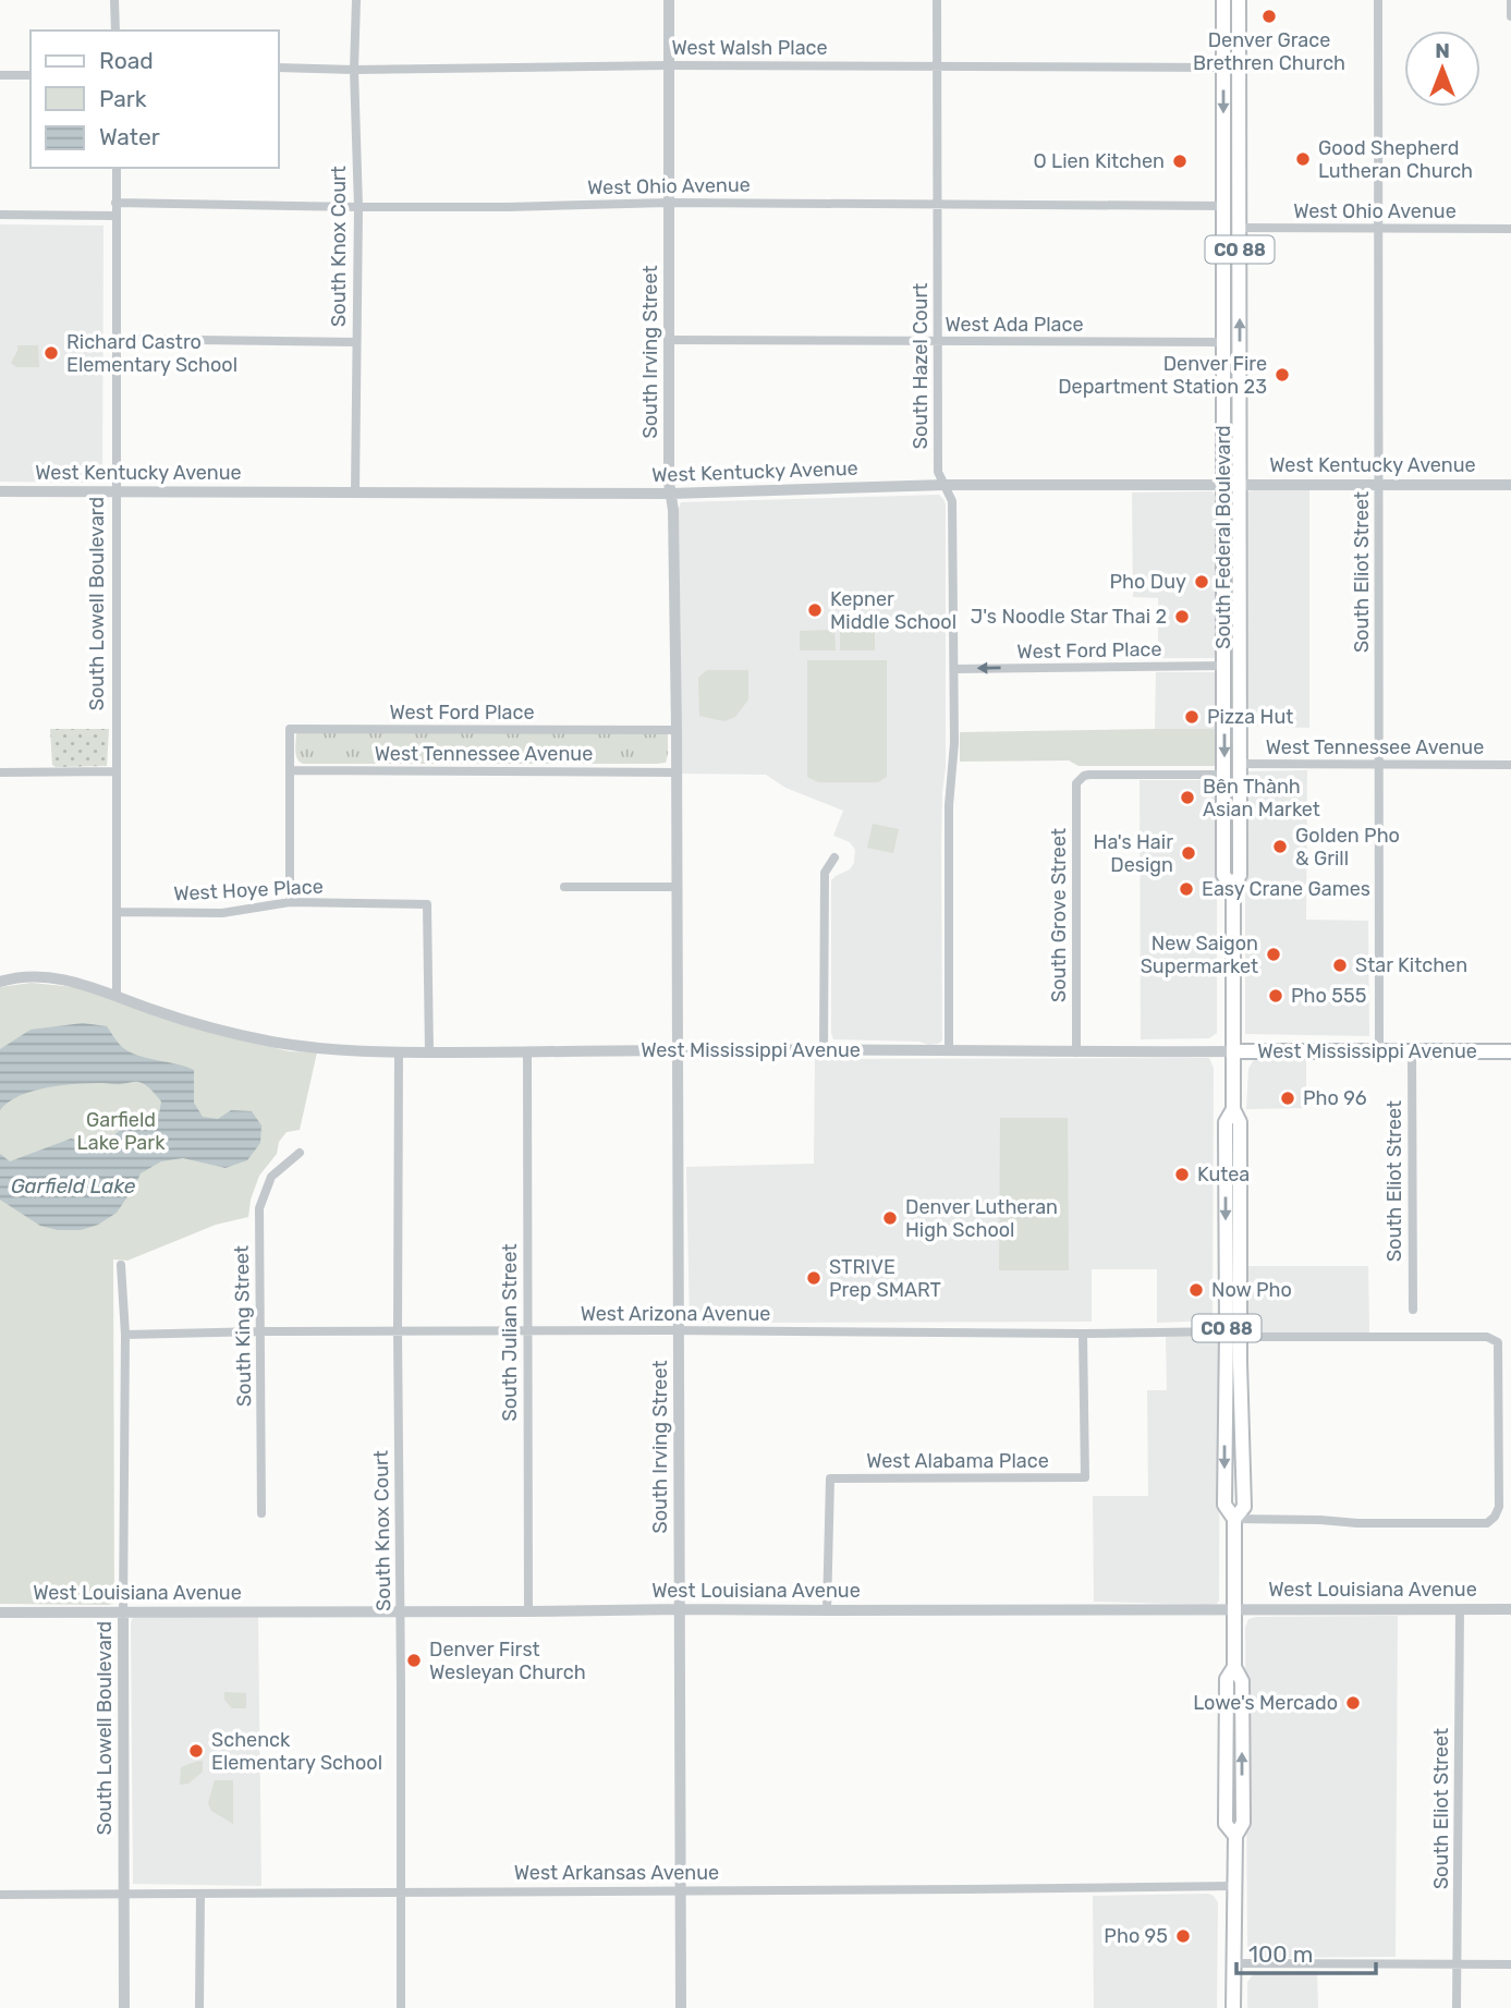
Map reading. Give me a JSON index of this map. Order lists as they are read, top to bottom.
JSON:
{
  "streets": {
    "main road": ["CO 88", "South Federal Boulevard", "West Mississippi Avenue"],
    "street": [
      "West Walsh Place",
      "West Ohio Avenue",
      "South Knox Court",
      "West Ada Place",
      "South Irving Street",
      "South Hazel Court",
      "West Kentucky Avenue",
      "South Eliot Street",
      "South Lowell Boulevard",
      "West Ford Place",
      "West Tennessee Avenue",
      "West Hoye Place",
      "South Grove Street",
      "West Arizona Avenue",
      "South King Street",
      "South Julian Street",
      "West Alabama Place",
      "West Louisiana Avenue",
      "West Arkansas Avenue"
    ]
  },
  "crossings": [
    ["West Walsh Place", "South Knox Court"],
    ["West Walsh Place", "South Irving Street"],
    ["West Walsh Place", "South Hazel Court"],
    ["West Walsh Place", "South Federal Boulevard"],
    ["West Ohio Avenue", "South Knox Court"],
    ["West Ohio Avenue", "South Irving Street"],
    ["West Ohio Avenue", "South Hazel Court"],
    ["West Ohio Avenue", "South Federal Boulevard"],
    ["West Ohio Avenue", "South Eliot Street"],
    ["West Ohio Avenue", "South Lowell Boulevard"],
    ["South Knox Court", "West Kentucky Avenue"],
    ["South Knox Court", "West Mississippi Avenue"],
    ["South Knox Court", "West Arizona Avenue"],
    ["South Knox Court", "West Louisiana Avenue"],
    ["South Knox Court", "West Arkansas Avenue"],
    ["West Ada Place", "South Irving Street"],
    ["West Ada Place", "South Hazel Court"],
    ["West Ada Place", "South Federal Boulevard"],
    ["South Irving Street", "West Kentucky Avenue"],
    ["South Irving Street", "West Ford Place"],
    ["South Irving Street", "West Tennessee Avenue"],
    ["South Irving Street", "West Mississippi Avenue"],
    ["South Irving Street", "West Arizona Avenue"],
    ["South Irving Street", "West Louisiana Avenue"],
    ["South Irving Street", "West Arkansas Avenue"],
    ["South Hazel Court", "West Kentucky Avenue"],
    ["South Hazel Court", "West Ford Place"],
    ["South Hazel Court", "West Mississippi Avenue"],
    ["West Kentucky Avenue", "South Federal Boulevard"],
    ["West Kentucky Avenue", "South Eliot Street"],
    ["West Kentucky Avenue", "South Lowell Boulevard"],
    ["South Federal Boulevard", "West Ford Place"],
    ["South Federal Boulevard", "West Tennessee Avenue"],
    ["South Federal Boulevard", "South Grove Street"],
    ["South Federal Boulevard", "West Mississippi Avenue"],
    ["South Federal Boulevard", "West Arizona Avenue"],
    ["South Federal Boulevard", "West Louisiana Avenue"],
    ["South Federal Boulevard", "West Arkansas Avenue"],
    ["South Eliot Street", "West Tennessee Avenue"],
    ["South Eliot Street", "West Mississippi Avenue"],
    ["South Eliot Street", "West Louisiana Avenue"],
    ["South Lowell Boulevard", "West Hoye Place"],
    ["South Lowell Boulevard", "West Mississippi Avenue"],
    ["South Lowell Boulevard", "West Arizona Avenue"],
    ["South Lowell Boulevard", "West Louisiana Avenue"],
    ["South Lowell Boulevard", "West Arkansas Avenue"],
    ["West Ford Place", "West Tennessee Avenue"],
    ["West Hoye Place", "West Mississippi Avenue"],
    ["South Grove Street", "West Mississippi Avenue"],
    ["West Mississippi Avenue", "South Julian Street"],
    ["West Arizona Avenue", "South King Street"],
    ["West Arizona Avenue", "South Julian Street"],
    ["West Arizona Avenue", "West Alabama Place"],
    ["South Julian Street", "West Louisiana Avenue"],
    ["West Alabama Place", "West Louisiana Avenue"]
  ],
  "one_way": ["West Ford Place"],
  "water": ["Garfield Lake"],
  "parks": ["Garfield Lake Park"],
  "places": [
    "Denver Grace Brethren Church",
    "Good Shepherd Lutheran Church",
    "O Lien Kitchen",
    "Richard Castro Elementary School",
    "Denver Fire Department Station 23",
    "Pho Duy",
    "Kepner Middle School",
    "J's Noodle Star Thai 2",
    "Pizza Hut",
    "Bên Thành Asian Market",
    "Golden Pho & Grill",
    "Ha's Hair Design",
    "Easy Crane Games",
    "New Saigon Supermarket",
    "Star Kitchen",
    "Pho 555",
    "Pho 96",
    "Kutea",
    "Denver Lutheran High School",
    "STRIVE Prep SMART",
    "Now Pho",
    "Denver First Wesleyan Church",
    "Lowe's Mercado",
    "Schenck Elementary School",
    "Pho 95"
  ],
  "legend": ["Road", "Park", "Water"],
  "scale_bar": "100 m",
  "north": "top"
}
